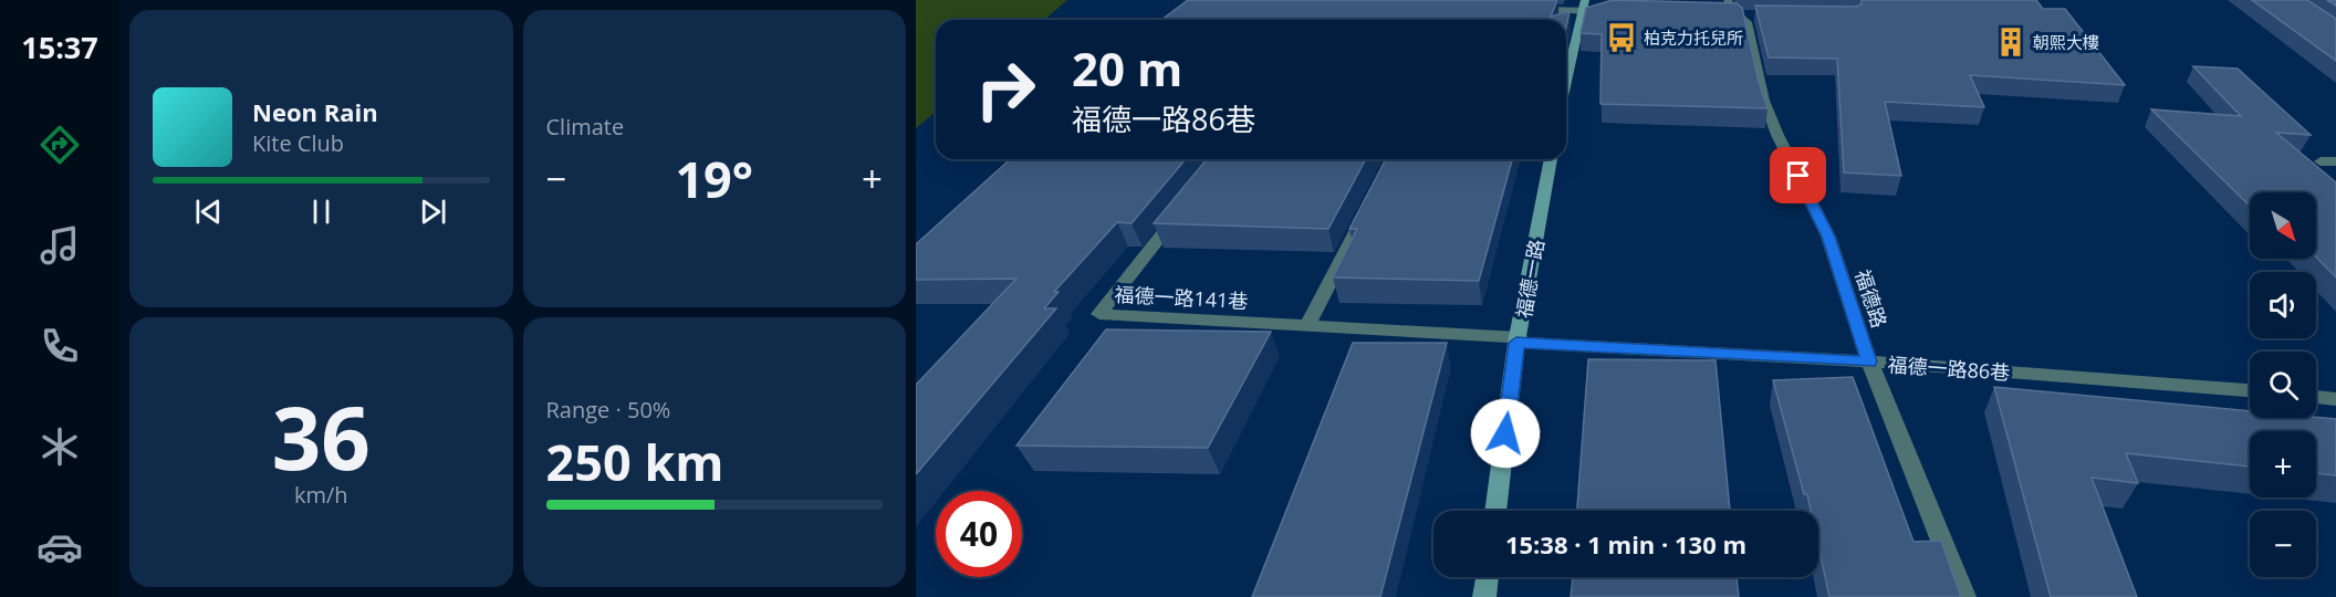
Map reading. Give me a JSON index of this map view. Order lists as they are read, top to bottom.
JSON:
{
  "streets": {
    "street": [
      "福德一路",
      "福德一路141巷",
      "福德路",
      "福德一路86巷"
    ]
  },
  "crossings": [
    ["福德一路", "福德一路141巷"],
    ["福德一路", "福德一路86巷"],
    ["福德一路141巷", "福德一路86巷"],
    ["福德路", "福德一路86巷"]
  ],
  "places": {
    "bus stop": ["柏克力托兒所"],
    "building": ["朝熙大樓"]
  },
  "north": "bottom right",
  "page": {
    "tabs": "15:37",
    "tile": [
      "Climate",
      ["36", "km/h"],
      ["Range · 50%", "250 km"]
    ],
    "turn": ["20 m", "福德一路86巷"],
    "song": ["Neon Rain", "Kite Club"],
    "heat": ["−", "19°", "+"],
    "map_buttons": ["+", "−"],
    "limit": "40",
    "trip": "15:38 · 1 min · 130 m"
  }
}
